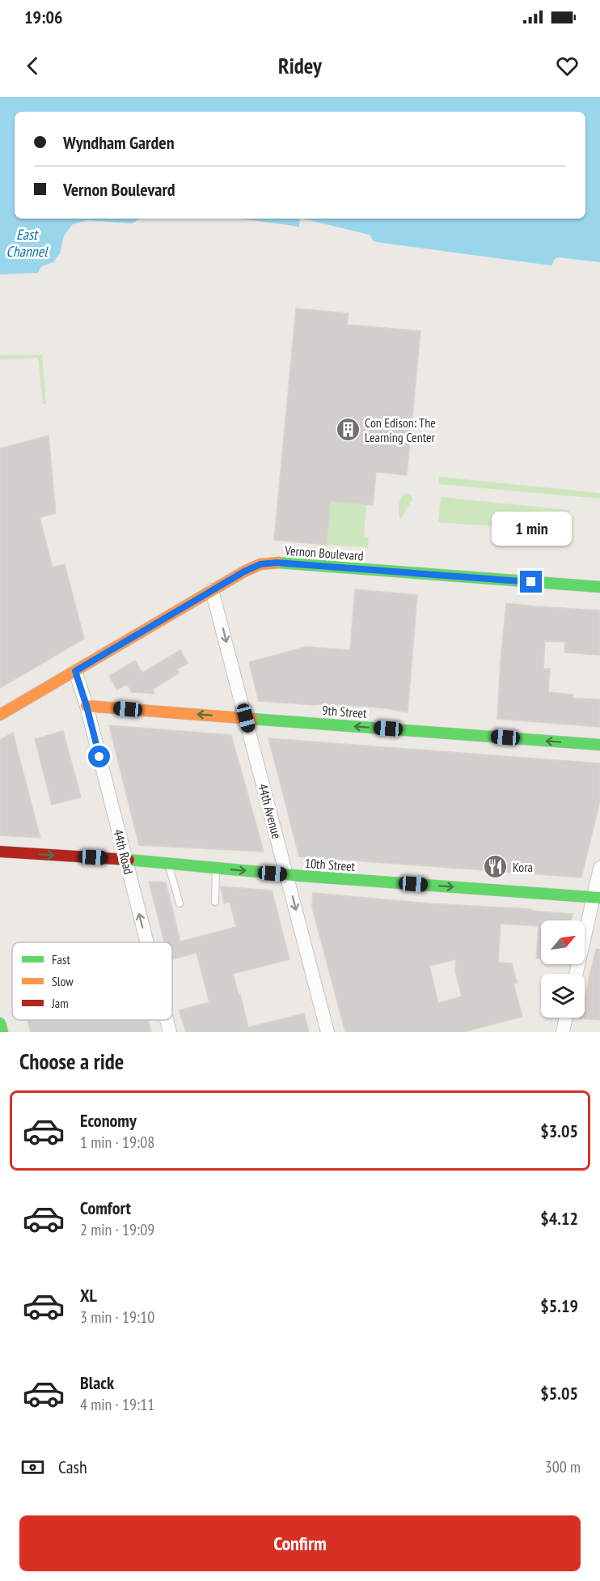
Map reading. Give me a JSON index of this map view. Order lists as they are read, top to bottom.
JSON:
{
  "streets": {
    "street": [
      "Vernon Boulevard",
      "9th Street",
      "44th Avenue",
      "44th Road",
      "10th Street"
    ]
  },
  "crossings": [
    ["Vernon Boulevard", "44th Avenue"],
    ["Vernon Boulevard", "44th Road"],
    ["9th Street", "44th Avenue"],
    ["9th Street", "44th Road"],
    ["44th Avenue", "10th Street"],
    ["44th Road", "10th Street"]
  ],
  "one_way": ["9th Street", "44th Avenue", "10th Street"],
  "water": ["East Channel"],
  "places": {
    "building": ["Con Edison: The Learning Center"],
    "restaurant": ["Kora"]
  },
  "legend": ["Fast", "Slow", "Jam"],
  "north": "top right",
  "page": {
    "status": "19:06",
    "header": "Ridey",
    "banner": ["Wyndham Garden", "Vernon Boulevard"],
    "bubble": "1 min",
    "heading": "Choose a ride",
    "list": [
      {
        "name": "Economy",
        "note": "1 min · 19:08",
        "value": "$3.05"
      },
      {
        "name": "Comfort",
        "note": "2 min · 19:09",
        "value": "$4.12"
      },
      {
        "name": "XL",
        "note": "3 min · 19:10",
        "value": "$5.19"
      },
      {
        "name": "Black",
        "note": "4 min · 19:11",
        "value": "$5.05"
      }
    ],
    "pay": ["Cash", "300 m"],
    "buttons": "Confirm"
  }
}
